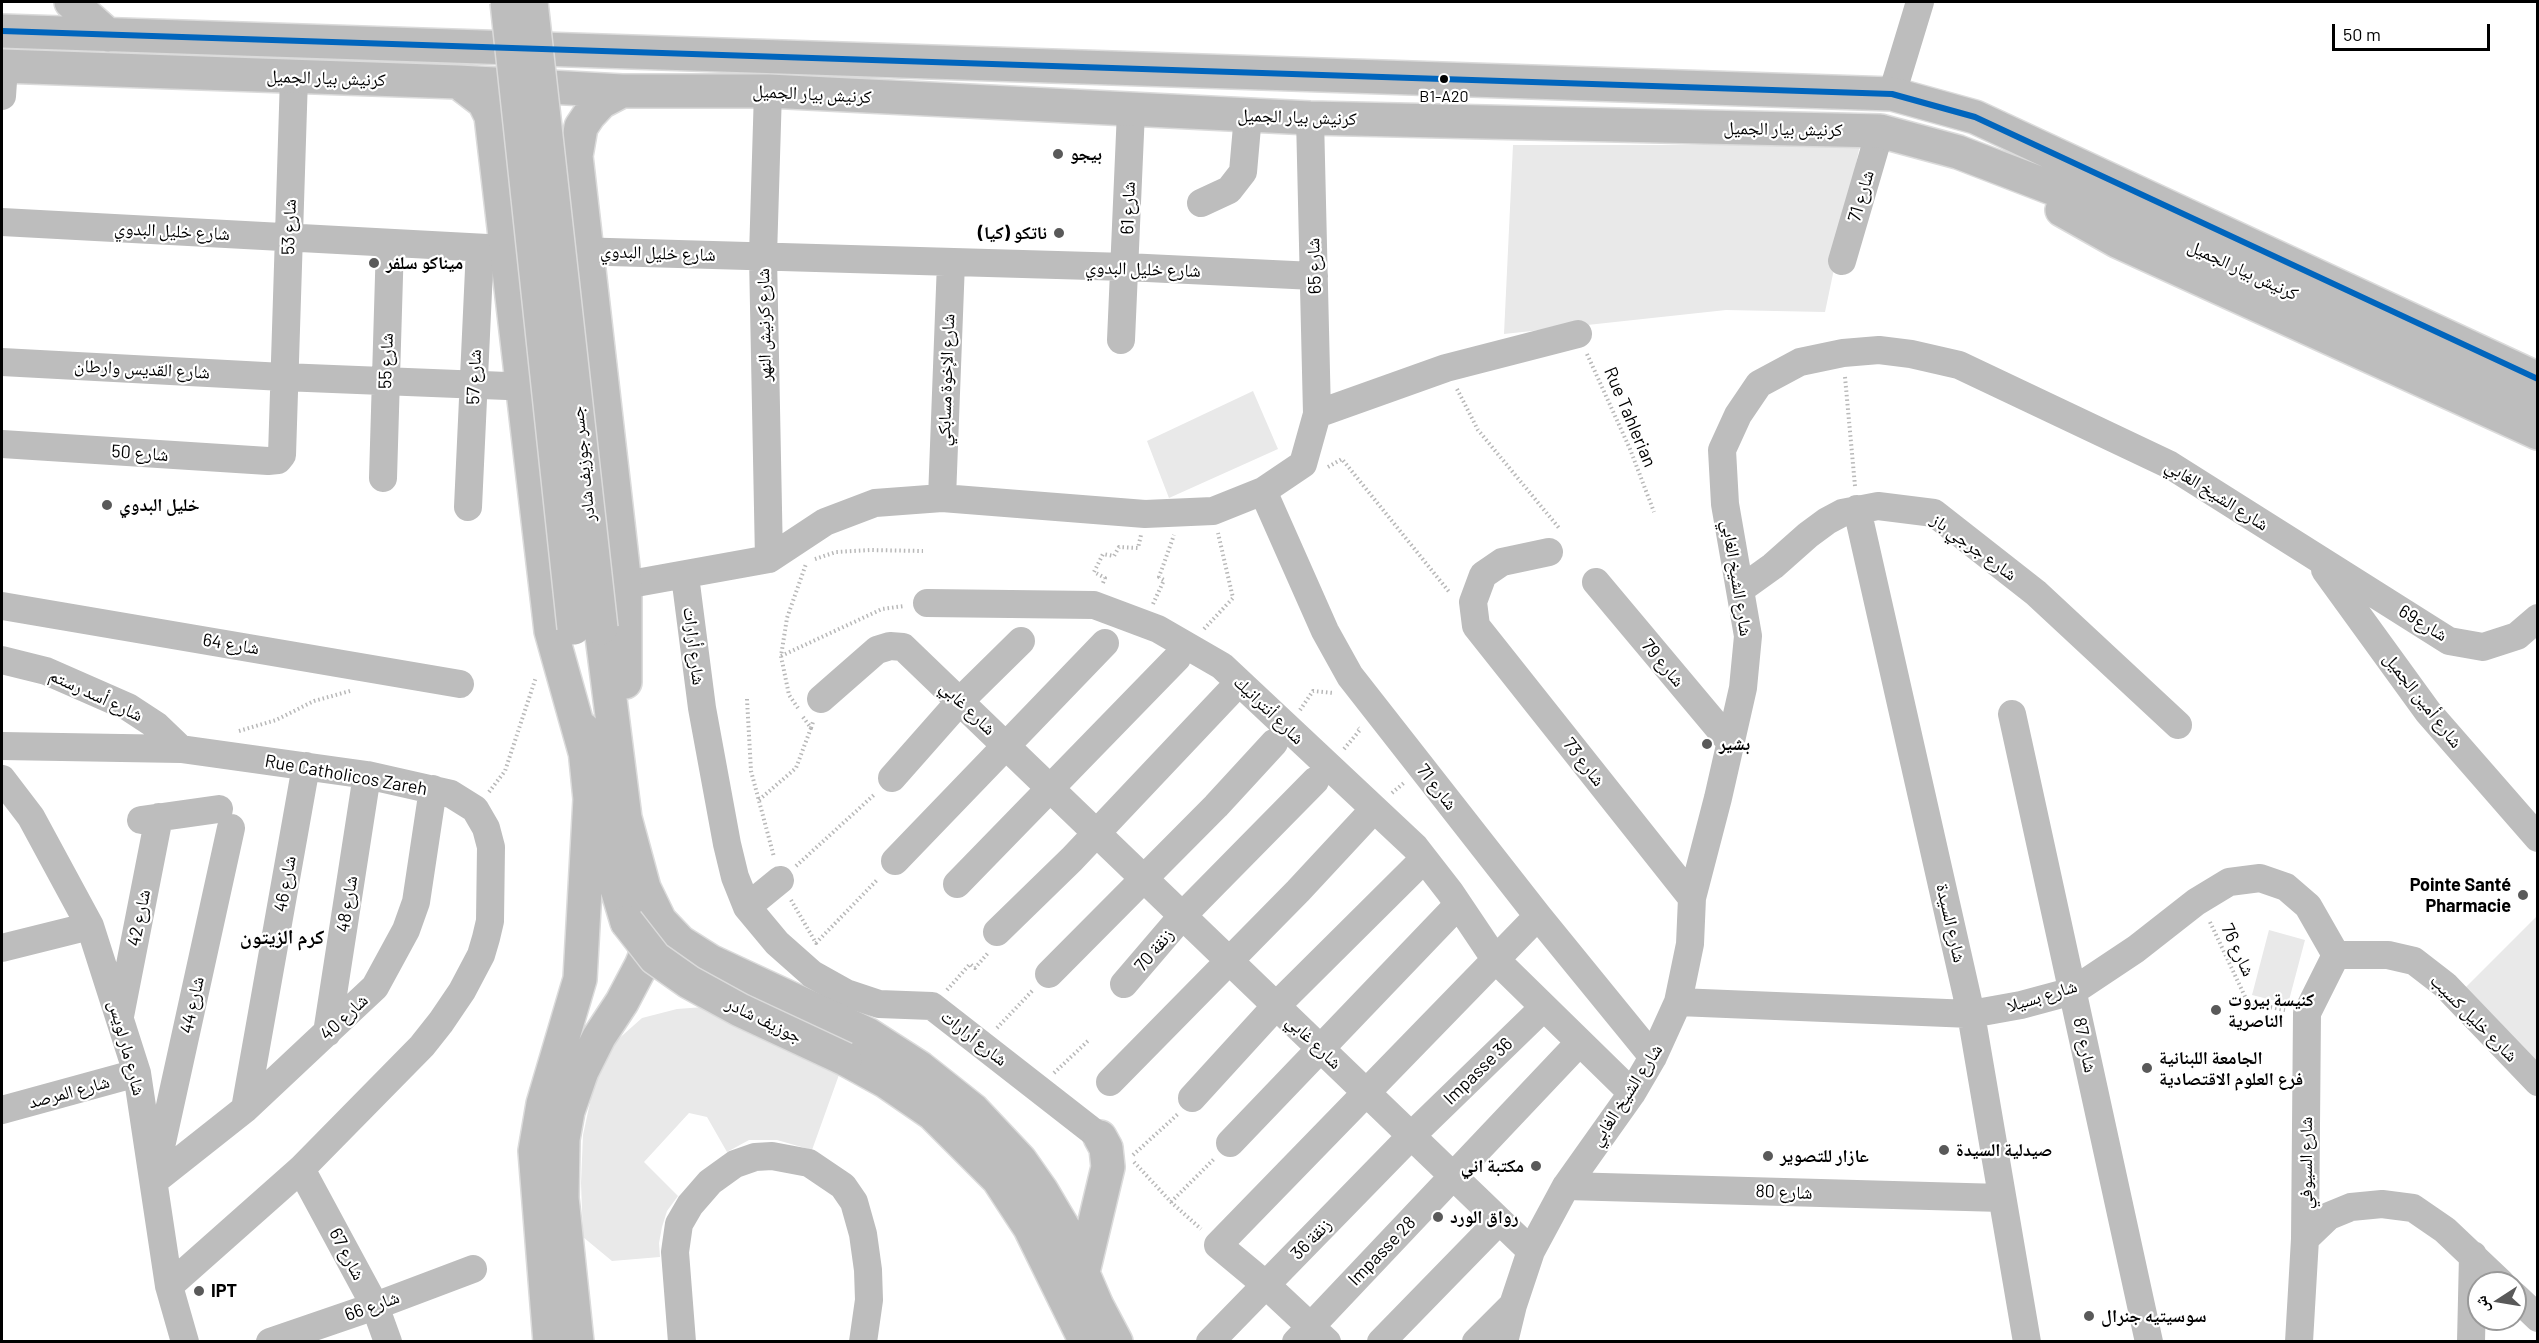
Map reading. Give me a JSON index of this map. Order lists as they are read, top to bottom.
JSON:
{
  "streets": {
    "highway": ["كرنيش بيار الجميل", "جسر جوزيف شادر", "جوزيف شادر"],
    "street": [
      "شارع 71",
      "شارع 61",
      "شارع 53",
      "شارع خليل البدوي",
      "شارع 65",
      "شارع كرنيش النهر",
      "شارع 55",
      "شارع القديس وارطان",
      "شارع 57",
      "شارع الإخوة مسابكي",
      "شارع 50",
      "شارع الشيخ الغابي",
      "شارع جرجي باز",
      "شارع69",
      "شارع 64",
      "شارع أرارات",
      "شارع 79",
      "شارع أسد رستم",
      "شارع أمين الجميل",
      "شارع غابي",
      "شارع أنترانيك",
      "شارع 73",
      "Rue Catholicos Zareh",
      "شارع 46",
      "شارع 48",
      "شارع 42",
      "شارع السيدة",
      "زنقة 70",
      "شارع بسيلا",
      "شارع 44",
      "شارع 40",
      "شارع خليل كسيب",
      "شارع 87",
      "شارع مار لويس",
      "Impasse 36",
      "شارع المرصد",
      "شارع السيوفي",
      "شارع 80",
      "زنقة 36",
      "Impasse 28",
      "شارع 67",
      "شارع 66"
    ],
    "path": ["Rue Tahlerian", "شارع 76"]
  },
  "crossings": [
    ["كرنيش بيار الجميل", "شارع 71"],
    ["كرنيش بيار الجميل", "شارع 61"],
    ["كرنيش بيار الجميل", "شارع 53"],
    ["كرنيش بيار الجميل", "شارع 65"],
    ["كرنيش بيار الجميل", "شارع كرنيش النهر"],
    ["شارع 71", "شارع الشيخ الغابي"],
    ["شارع 61", "شارع خليل البدوي"],
    ["شارع 53", "شارع خليل البدوي"],
    ["شارع 53", "شارع القديس وارطان"],
    ["شارع 53", "شارع 50"],
    ["شارع خليل البدوي", "شارع 65"],
    ["شارع خليل البدوي", "شارع كرنيش النهر"],
    ["شارع خليل البدوي", "شارع 55"],
    ["شارع خليل البدوي", "شارع 57"],
    ["شارع خليل البدوي", "شارع الإخوة مسابكي"],
    ["شارع 55", "شارع القديس وارطان"],
    ["شارع القديس وارطان", "شارع 57"],
    ["جسر جوزيف شادر", "جوزيف شادر"],
    ["شارع الشيخ الغابي", "شارع جرجي باز"],
    ["شارع الشيخ الغابي", "شارع69"],
    ["شارع الشيخ الغابي", "شارع 79"],
    ["شارع الشيخ الغابي", "شارع أمين الجميل"],
    ["شارع الشيخ الغابي", "شارع غابي"],
    ["شارع الشيخ الغابي", "شارع أنترانيك"],
    ["شارع الشيخ الغابي", "شارع 73"],
    ["شارع الشيخ الغابي", "شارع بسيلا"],
    ["شارع الشيخ الغابي", "شارع 80"],
    ["شارع جرجي باز", "شارع السيدة"],
    ["شارع69", "شارع أمين الجميل"],
    ["شارع أسد رستم", "Rue Catholicos Zareh"],
    ["شارع غابي", "زنقة 70"],
    ["شارع غابي", "Impasse 36"],
    ["شارع غابي", "زنقة 36"],
    ["شارع غابي", "Impasse 28"],
    ["شارع أنترانيك", "زنقة 70"],
    ["شارع أنترانيك", "Impasse 36"],
    ["شارع أنترانيك", "Impasse 28"],
    ["Rue Catholicos Zareh", "شارع 46"],
    ["Rue Catholicos Zareh", "شارع 48"],
    ["Rue Catholicos Zareh", "شارع 40"],
    ["Rue Catholicos Zareh", "شارع مار لويس"],
    ["Rue Catholicos Zareh", "شارع 67"],
    ["شارع 46", "شارع 40"],
    ["شارع 48", "شارع 40"],
    ["شارع 42", "شارع 44"],
    ["شارع 42", "شارع مار لويس"],
    ["شارع السيدة", "شارع بسيلا"],
    ["شارع السيدة", "شارع 80"],
    ["شارع 76", "شارع السيوفي"],
    ["شارع بسيلا", "شارع خليل كسيب"],
    ["شارع بسيلا", "شارع 87"],
    ["شارع بسيلا", "شارع السيوفي"],
    ["شارع 44", "شارع 40"],
    ["شارع 44", "شارع مار لويس"],
    ["شارع 40", "شارع مار لويس"],
    ["شارع خليل كسيب", "شارع السيوفي"],
    ["شارع مار لويس", "شارع المرصد"],
    ["Impasse 36", "زنقة 36"],
    ["شارع 67", "شارع 66"]
  ],
  "districts": ["كرم الزيتون"],
  "places": [
    "B1-A20",
    "بيجو",
    "ناتكو (كيا)",
    "ميناكو سلفر",
    "خليل البدوي",
    "بشير",
    "Pointe Santé Pharmacie",
    "كنيسة بيروت الناصرية",
    "الجامعة اللبنانية فرع العلوم الاقتصادية",
    "صيدلية السيدة",
    "عازار للتصوير",
    "مكتبة اني",
    "رواق الورد",
    "IPT",
    "سوسيتيه جنرال"
  ],
  "scale_bar": "50 m",
  "north": "left"
}
